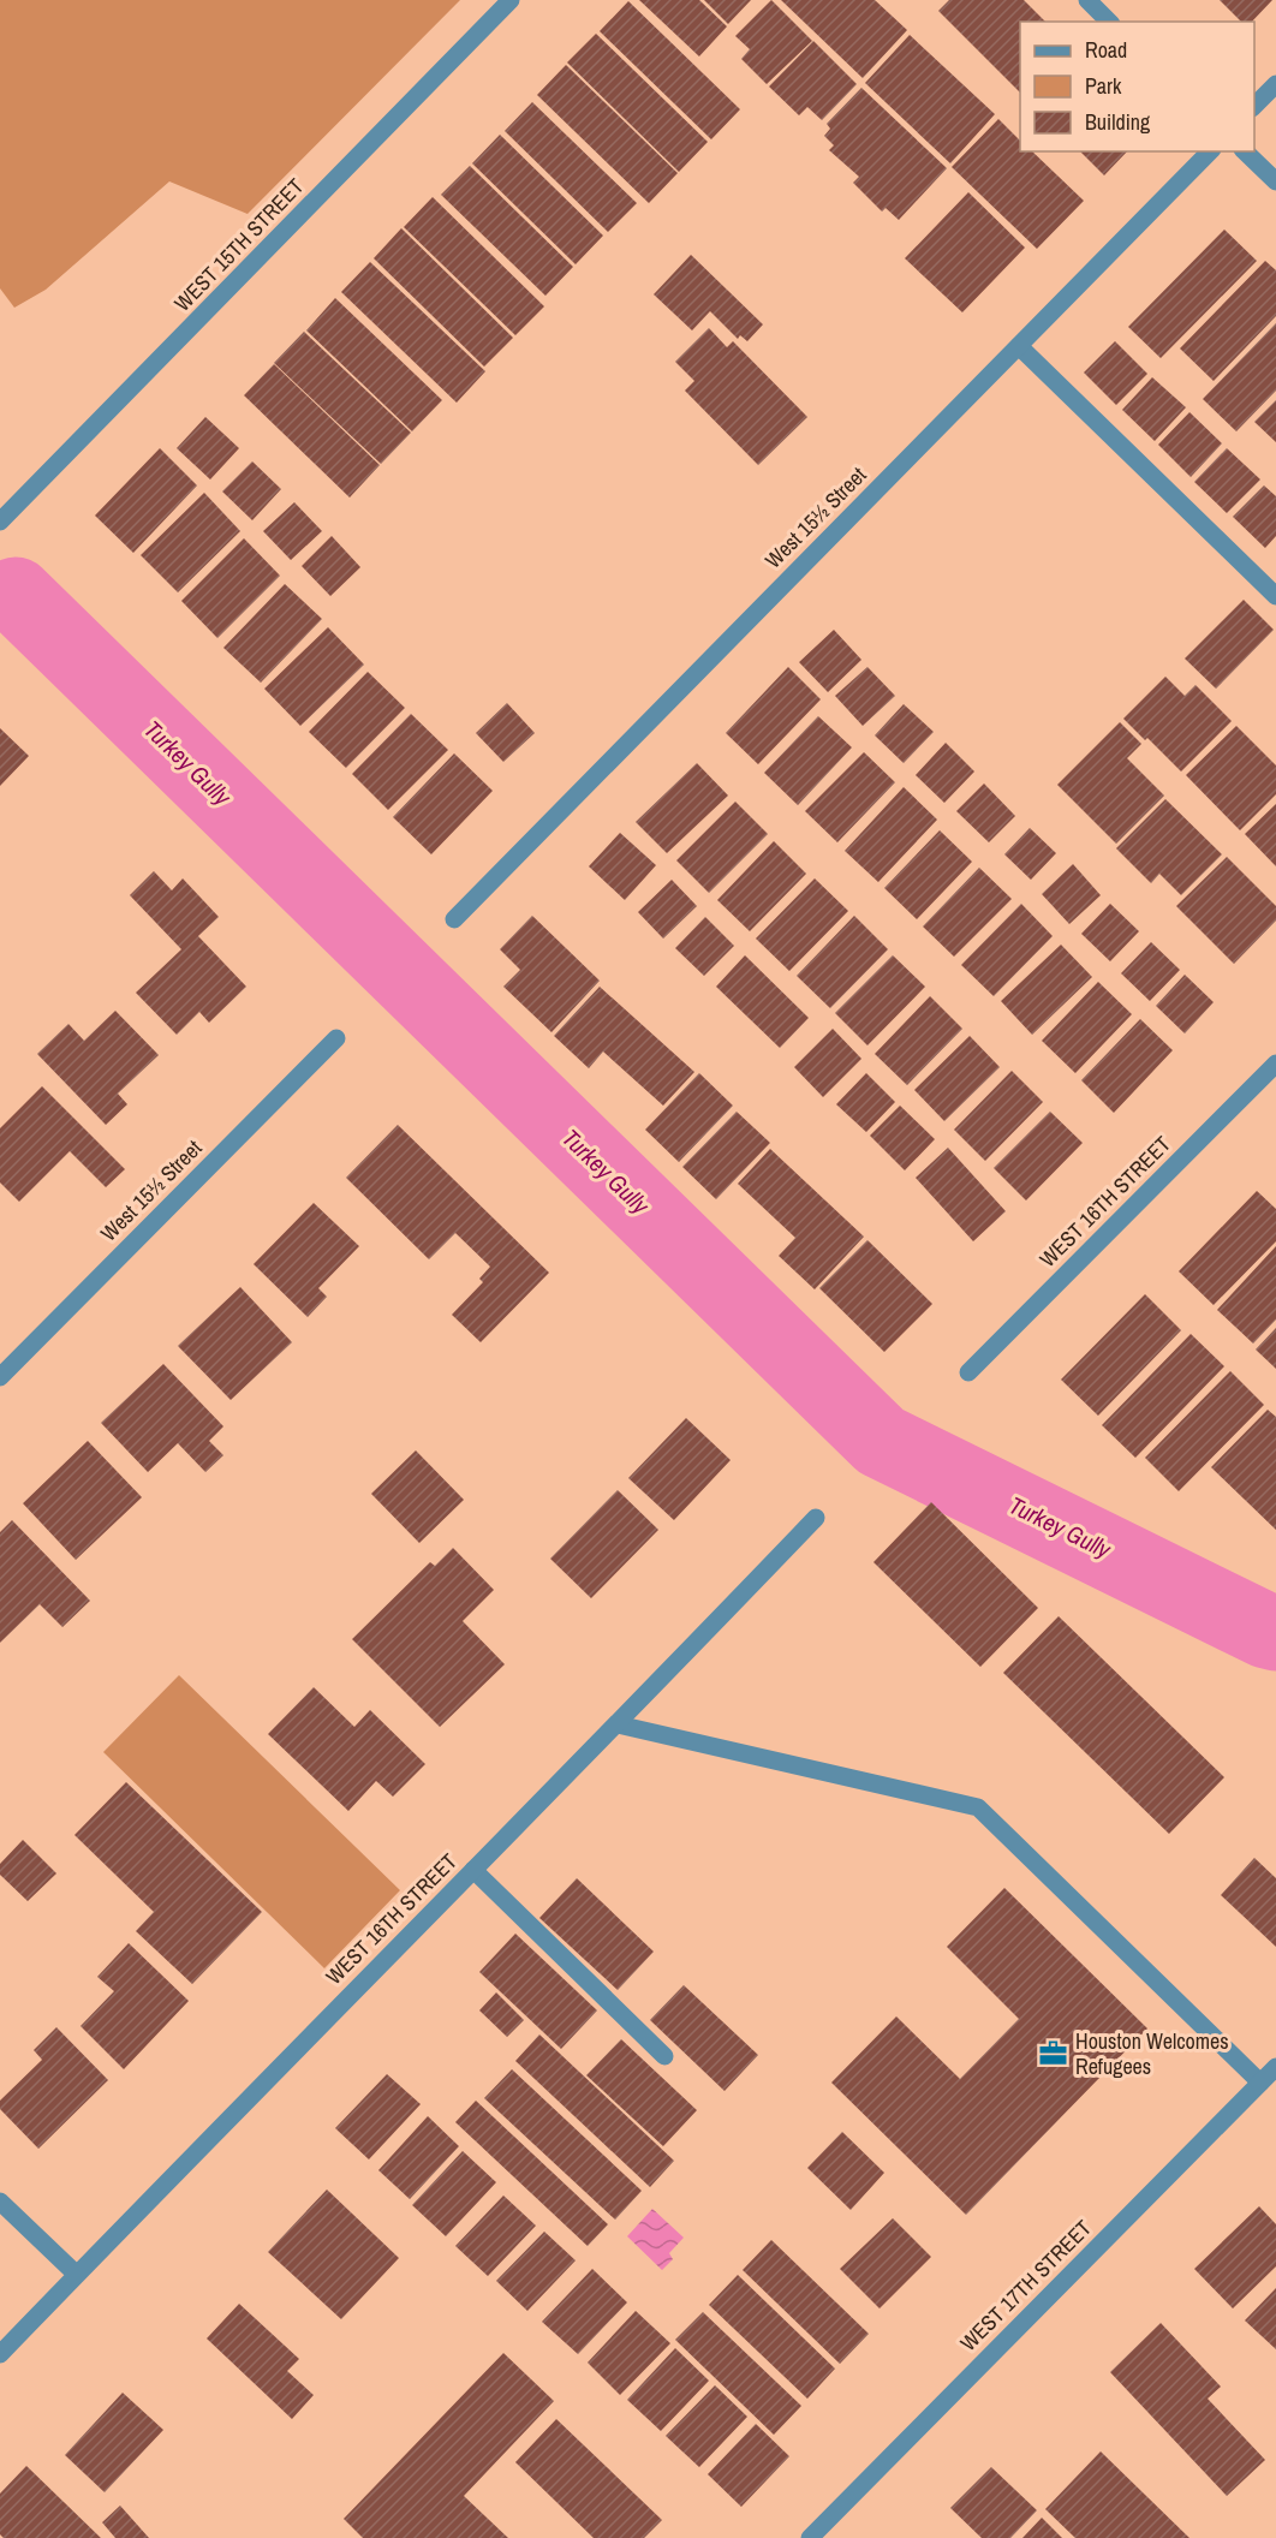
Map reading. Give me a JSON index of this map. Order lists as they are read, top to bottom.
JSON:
{
  "streets": {
    "street": [
      "WEST 15TH STREET",
      "West 15½ Street",
      "WEST 16TH STREET",
      "WEST 17TH STREET"
    ]
  },
  "water": ["Turkey Gully"],
  "places": {
    "office": ["Houston Welcomes Refugees"]
  },
  "legend": ["Road", "Park", "Building"]
}
